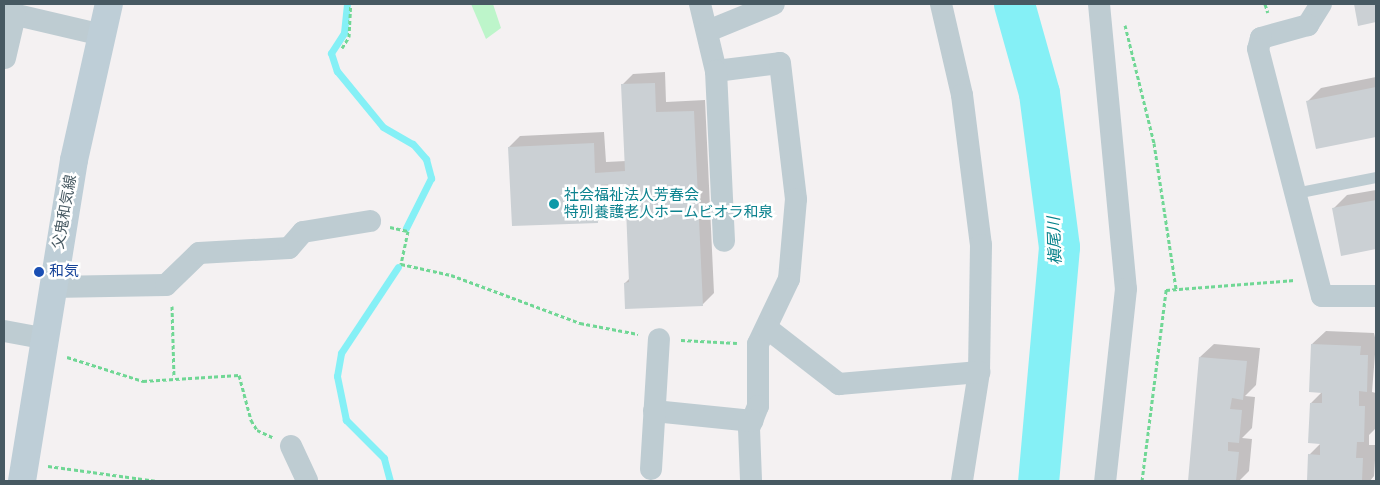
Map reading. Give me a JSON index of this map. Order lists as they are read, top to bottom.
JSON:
{
  "streets": {
    "main road": ["父鬼和気線"]
  },
  "water": ["槇尾川"],
  "places": ["社会福祉法人芳春会 特別養護老人ホームビオラ和泉", "和気"]
}
